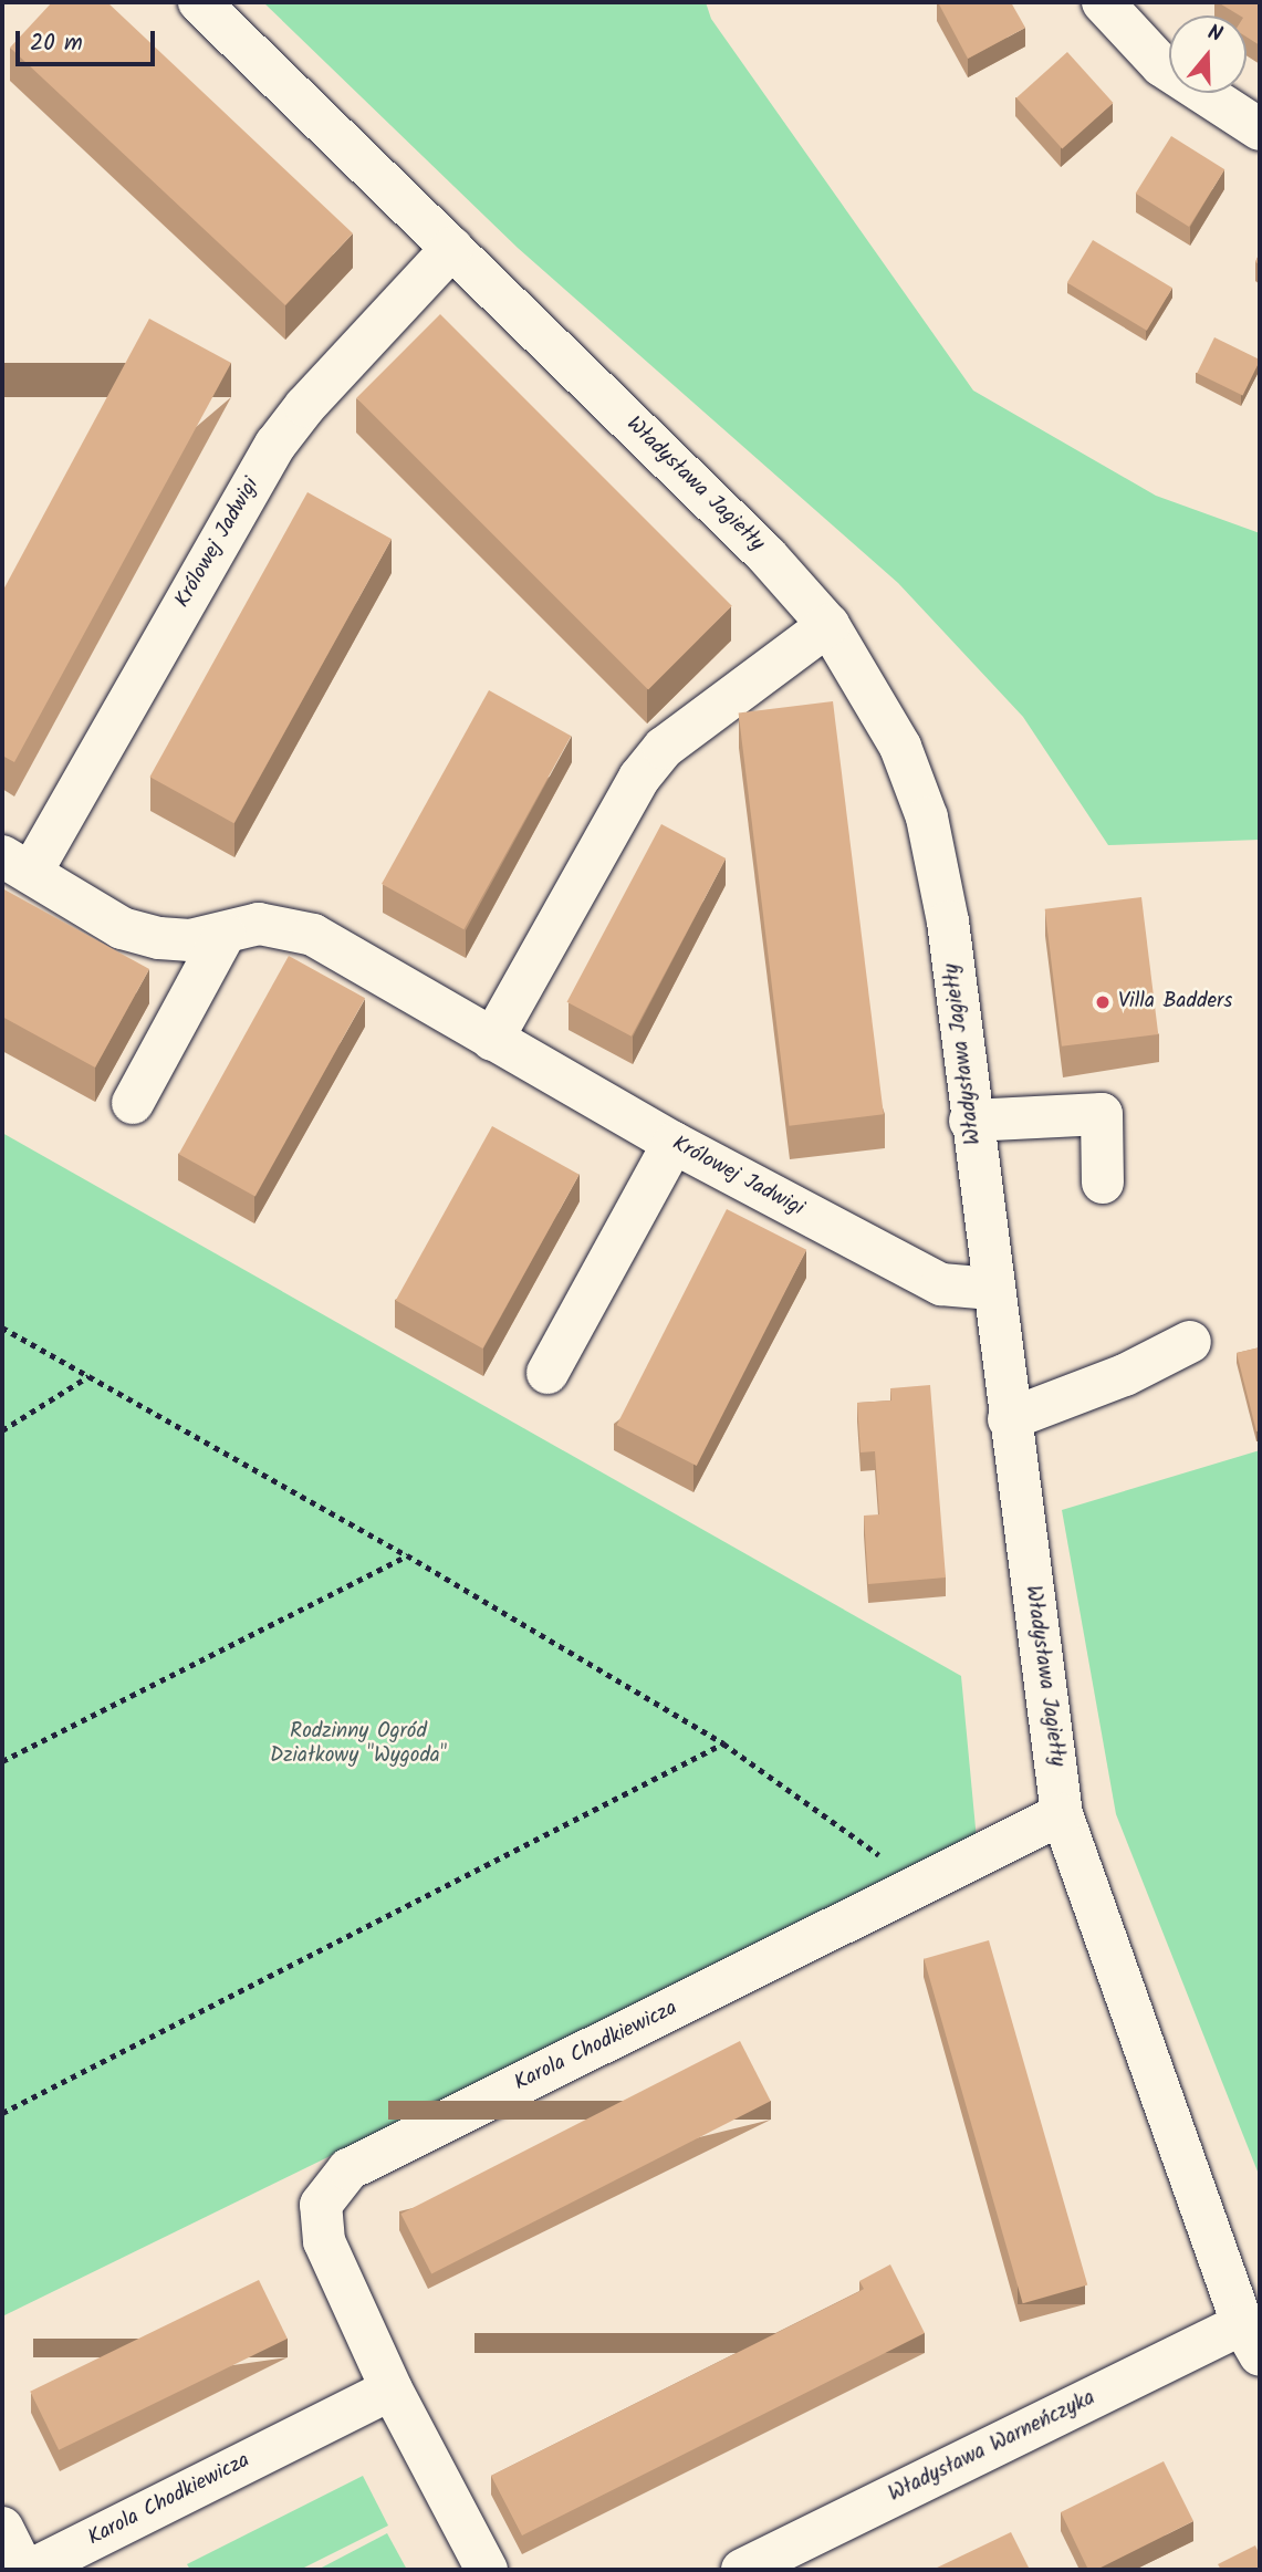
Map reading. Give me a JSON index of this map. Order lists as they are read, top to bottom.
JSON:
{
  "streets": {
    "street": [
      "Władysława Jagiełły",
      "Królowej Jadwigi",
      "Karola Chodkiewicza",
      "Władysława Warneńczyka"
    ]
  },
  "crossings": [
    ["Władysława Jagiełły", "Królowej Jadwigi"],
    ["Władysława Jagiełły", "Karola Chodkiewicza"],
    ["Władysława Jagiełły", "Władysława Warneńczyka"]
  ],
  "parks": ["Rodzinny Ogród Działkowy \"Wygoda\""],
  "places": ["Villa Badders"],
  "scale_bar": "20 m",
  "north": "top"
}
